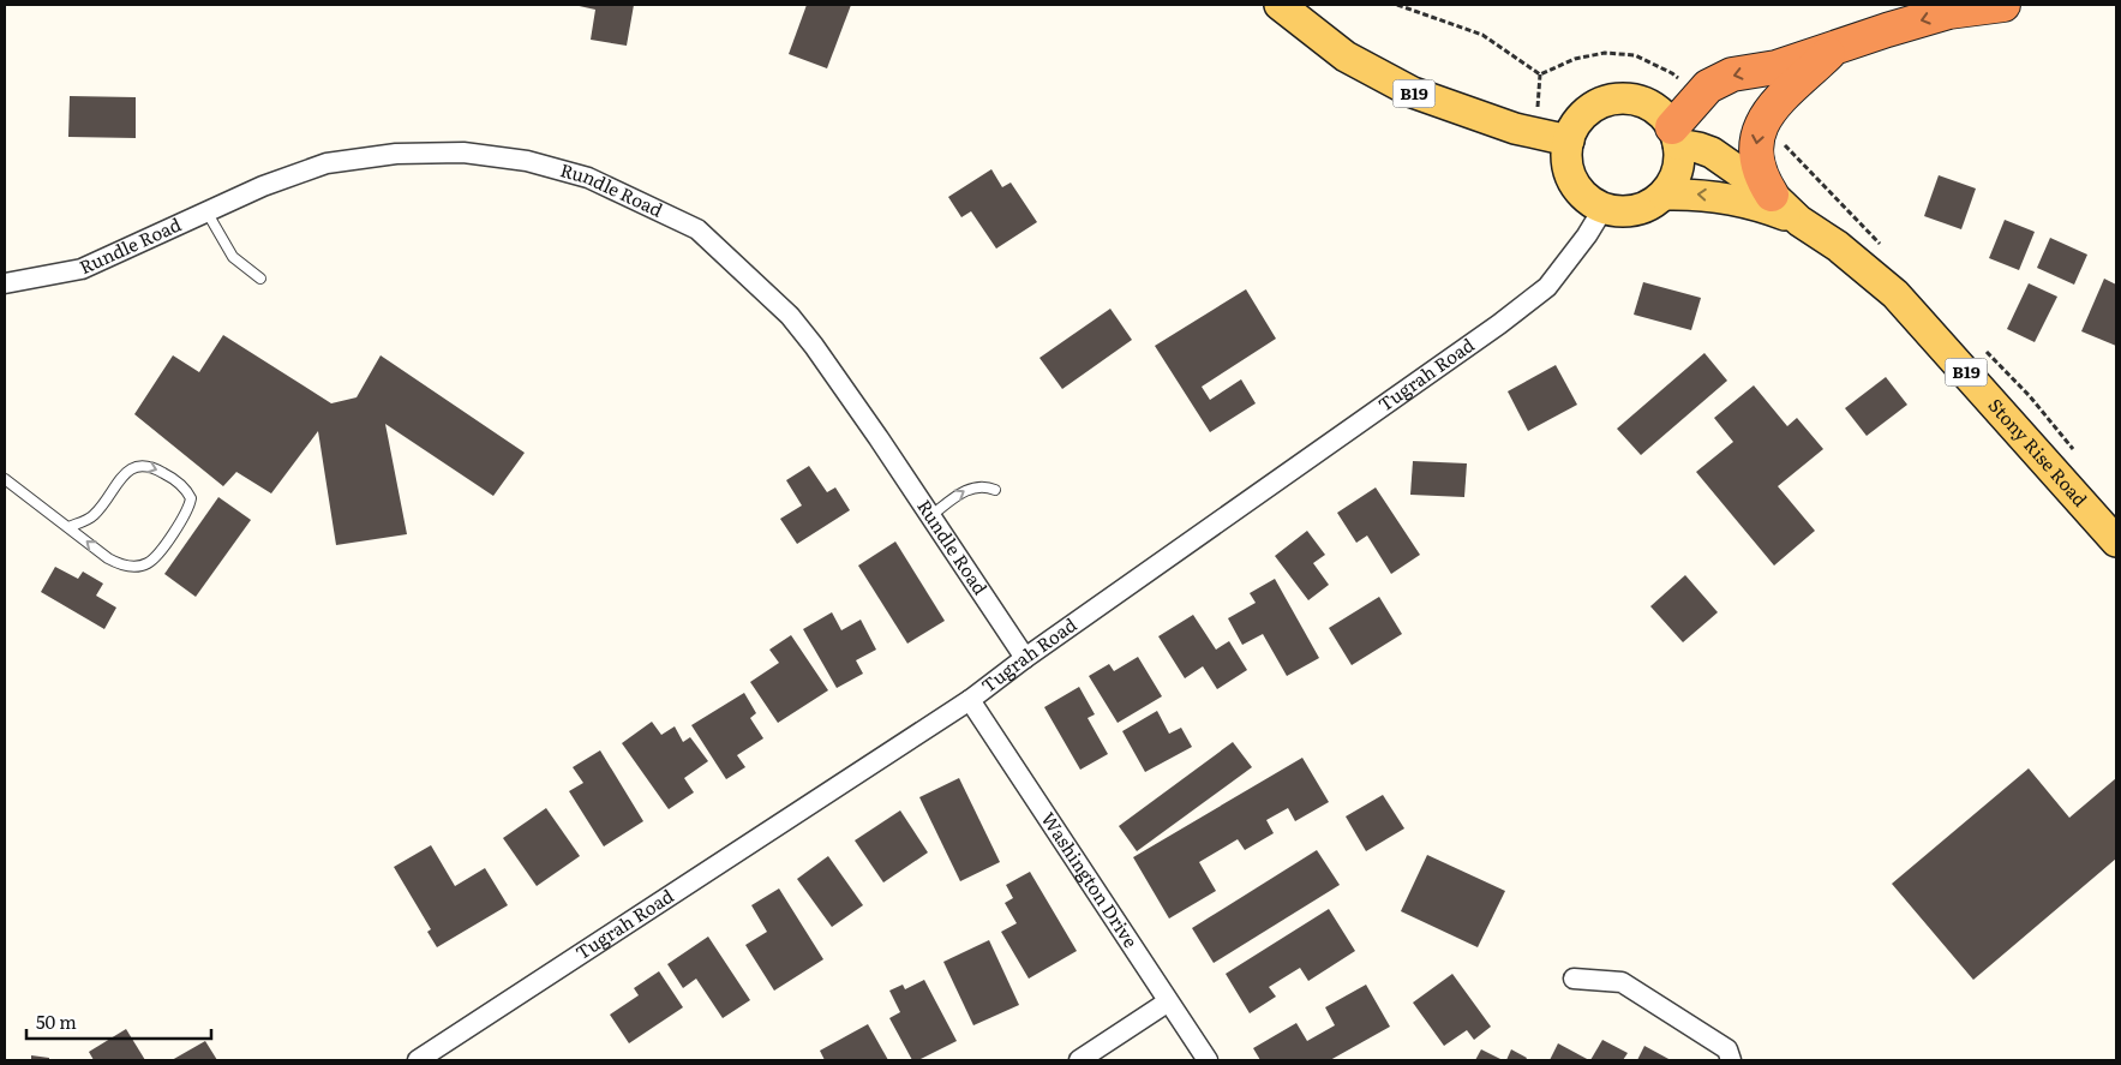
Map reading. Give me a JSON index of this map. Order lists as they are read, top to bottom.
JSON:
{
  "streets": {
    "main road": ["B19", "Stony Rise Road"],
    "street": ["Rundle Road", "Tugrah Road", "Washington Drive"]
  },
  "crossings": [
    ["B19", "Tugrah Road"],
    ["B19", "Stony Rise Road"],
    ["Rundle Road", "Tugrah Road"],
    ["Tugrah Road", "Stony Rise Road"],
    ["Tugrah Road", "Washington Drive"]
  ],
  "scale_bar": "50 m"
}
